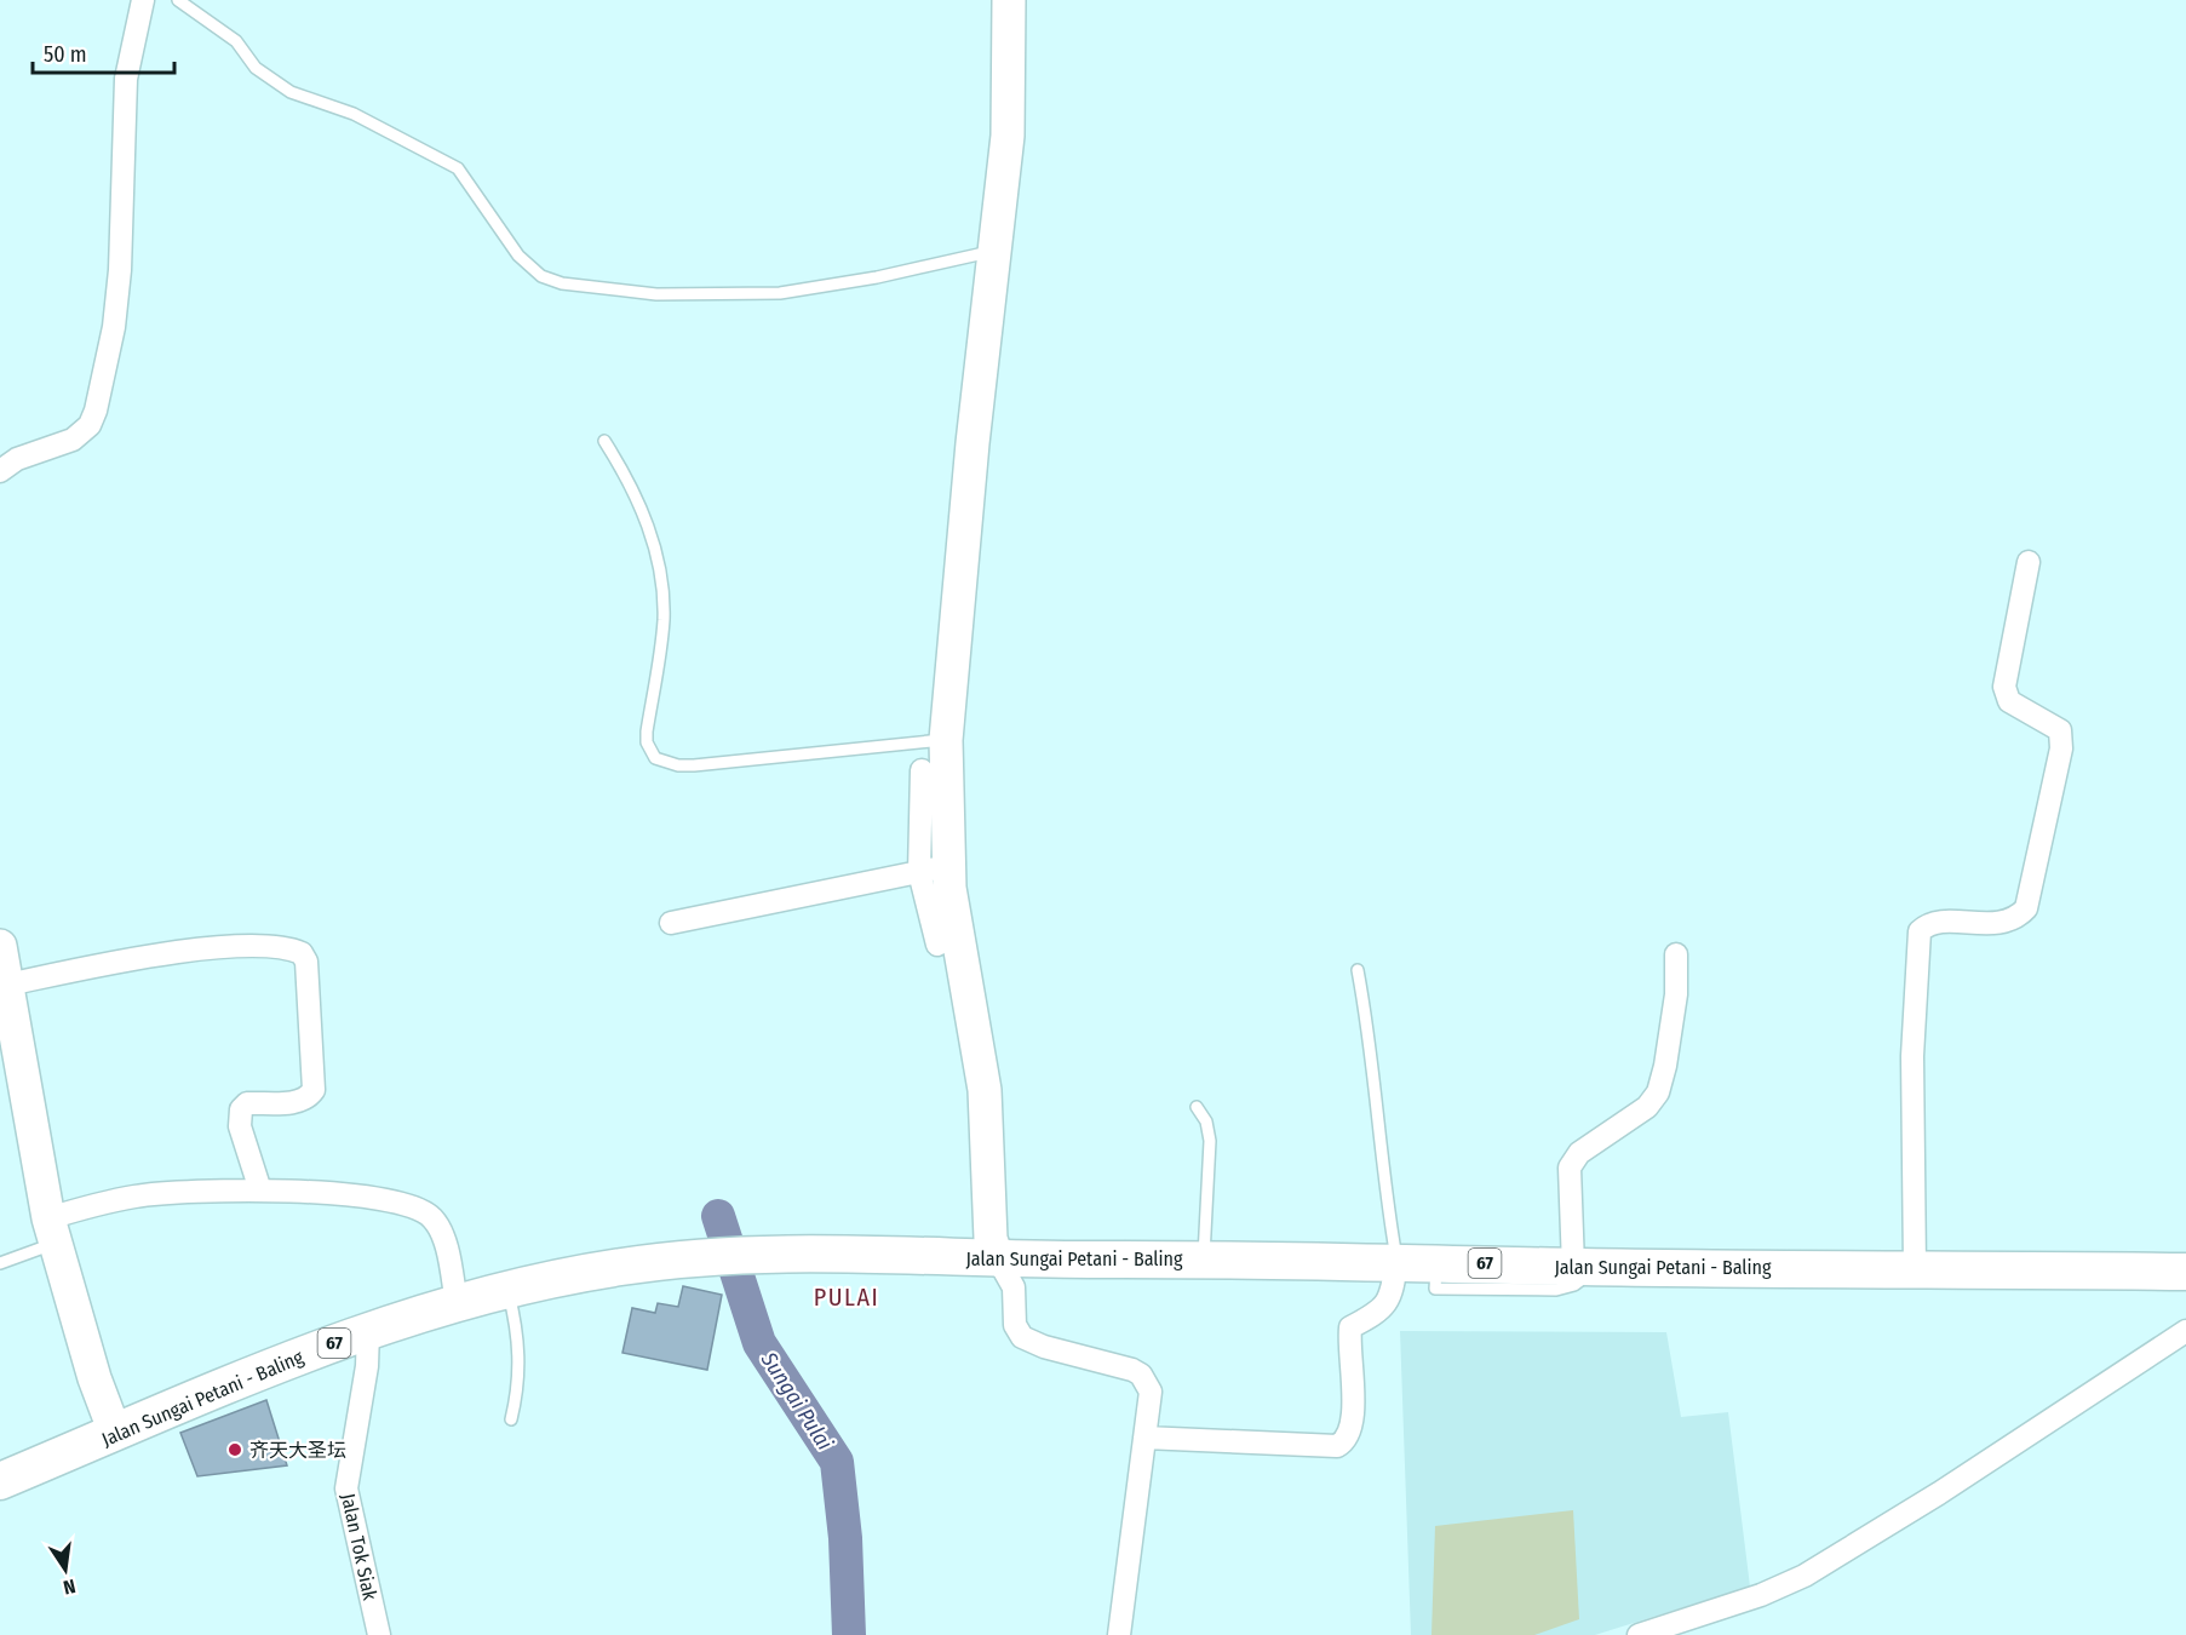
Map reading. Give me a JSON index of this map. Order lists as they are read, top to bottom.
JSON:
{
  "streets": {
    "main road": ["Jalan Sungai Petani - Baling", "67"],
    "street": ["Jalan Tok Siak"]
  },
  "crossings": [
    ["Jalan Sungai Petani - Baling", "Jalan Tok Siak"]
  ],
  "districts": ["PULAI"],
  "water": ["Sungai Pulai"],
  "places": ["齐天大圣坛"],
  "scale_bar": "50 m",
  "north": "bottom"
}
